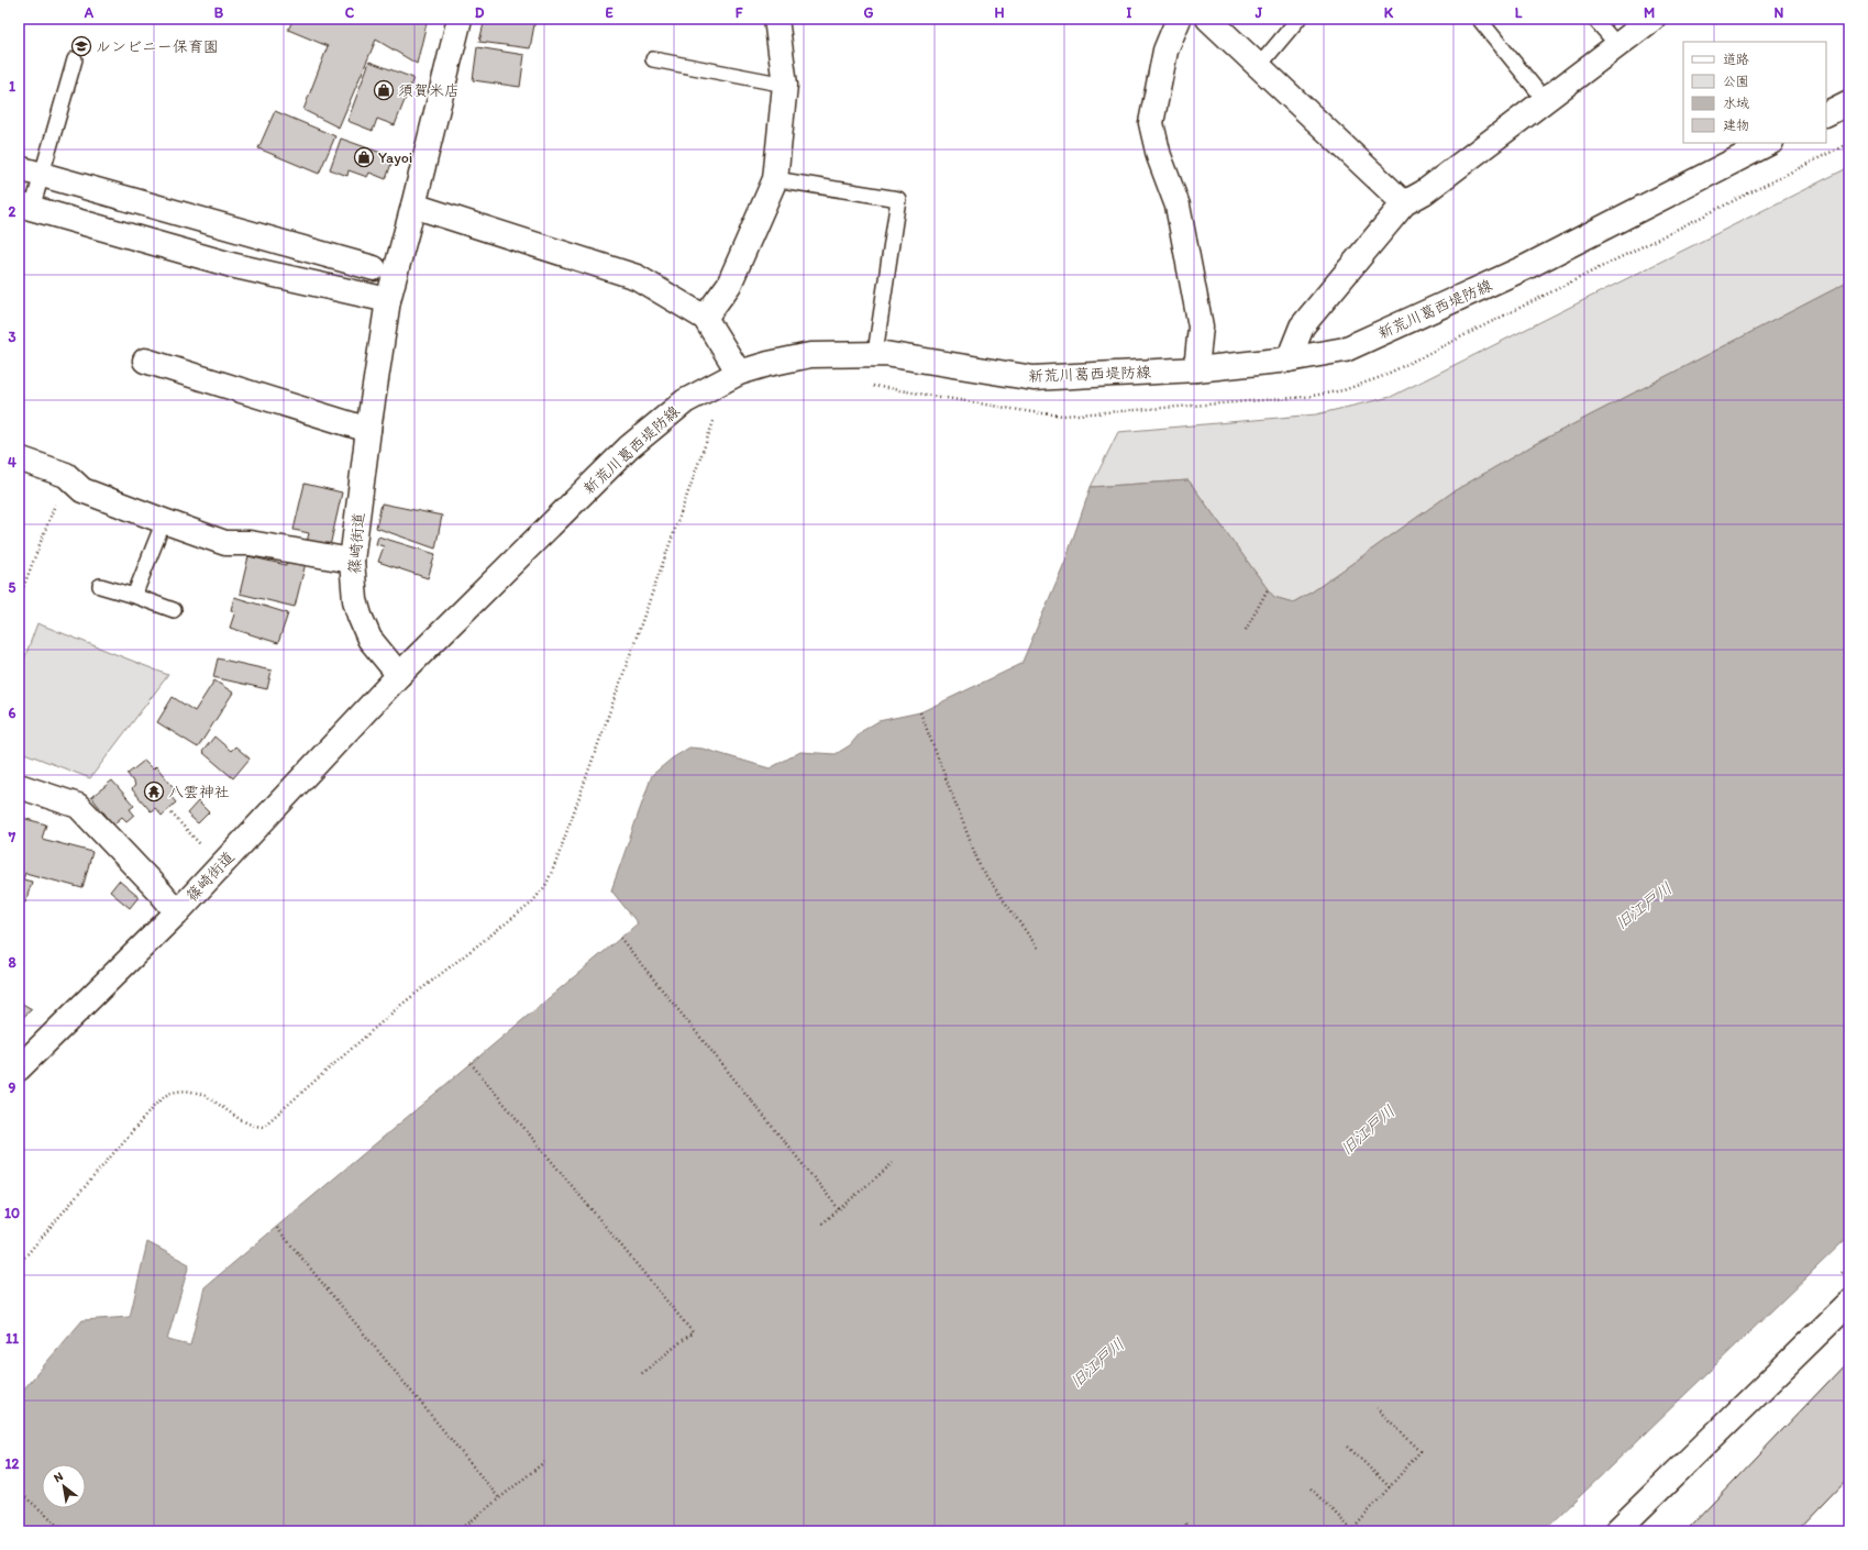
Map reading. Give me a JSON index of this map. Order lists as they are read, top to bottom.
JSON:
{
  "streets": {
    "street": ["新荒川葛西堤防線", "篠崎街道"]
  },
  "crossings": [
    ["新荒川葛西堤防線", "篠崎街道"]
  ],
  "water": ["旧江戸川"],
  "places": {
    "school or university": ["ルンビニー保育園"],
    "shop": ["須賀米店", "Yayoi"],
    "temple": ["八雲神社"]
  },
  "legend": [
    "道路",
    "公園",
    "水域",
    "建物"
  ],
  "north": "top left",
  "grid": {
    "columns": [
      "A",
      "B",
      "C",
      "D",
      "E",
      "F",
      "G",
      "H",
      "I",
      "J",
      "K",
      "L",
      "M",
      "N"
    ],
    "rows": [
      "1",
      "2",
      "3",
      "4",
      "5",
      "6",
      "7",
      "8",
      "9",
      "10",
      "11",
      "12"
    ]
  }
}
